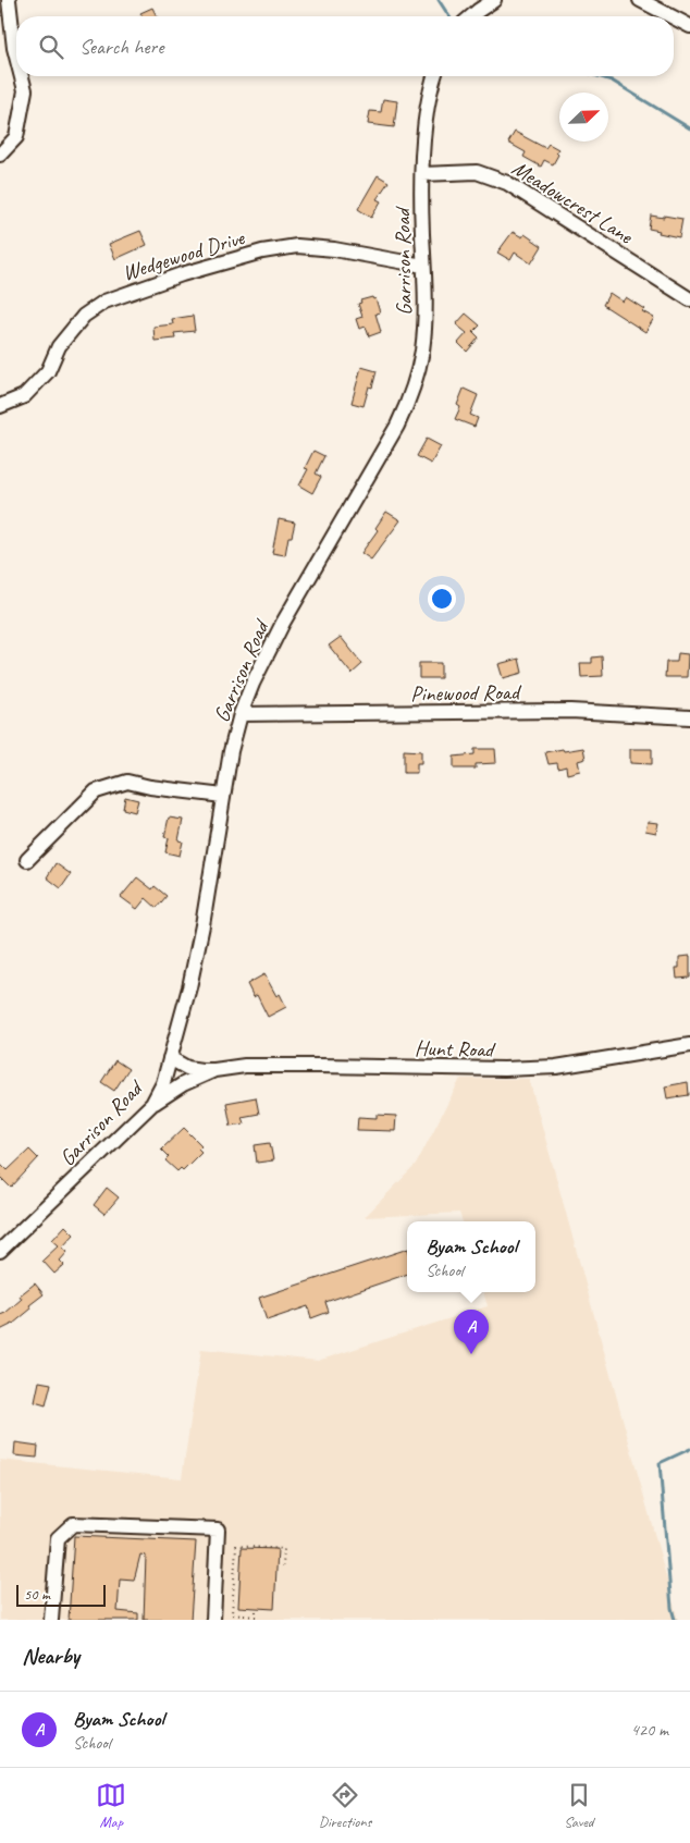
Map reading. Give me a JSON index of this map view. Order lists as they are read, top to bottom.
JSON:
{
  "streets": {
    "street": [
      "Meadowcrest Lane",
      "Wedgewood Drive",
      "Garrison Road",
      "Pinewood Road",
      "Hunt Road"
    ]
  },
  "crossings": [
    ["Meadowcrest Lane", "Garrison Road"],
    ["Wedgewood Drive", "Garrison Road"],
    ["Garrison Road", "Pinewood Road"],
    ["Garrison Road", "Hunt Road"]
  ],
  "scale_bar": "50 m",
  "north": "top right",
  "page": {
    "search": "Search here",
    "popup": ["Byam School", "School"],
    "pins": "A",
    "scale": "50 m",
    "heading": "Nearby",
    "list": [
      {
        "mark": "A",
        "name": "Byam School",
        "note": "School",
        "value": "420 m"
      }
    ],
    "nav": ["Map", "Directions", "Saved"]
  }
}
